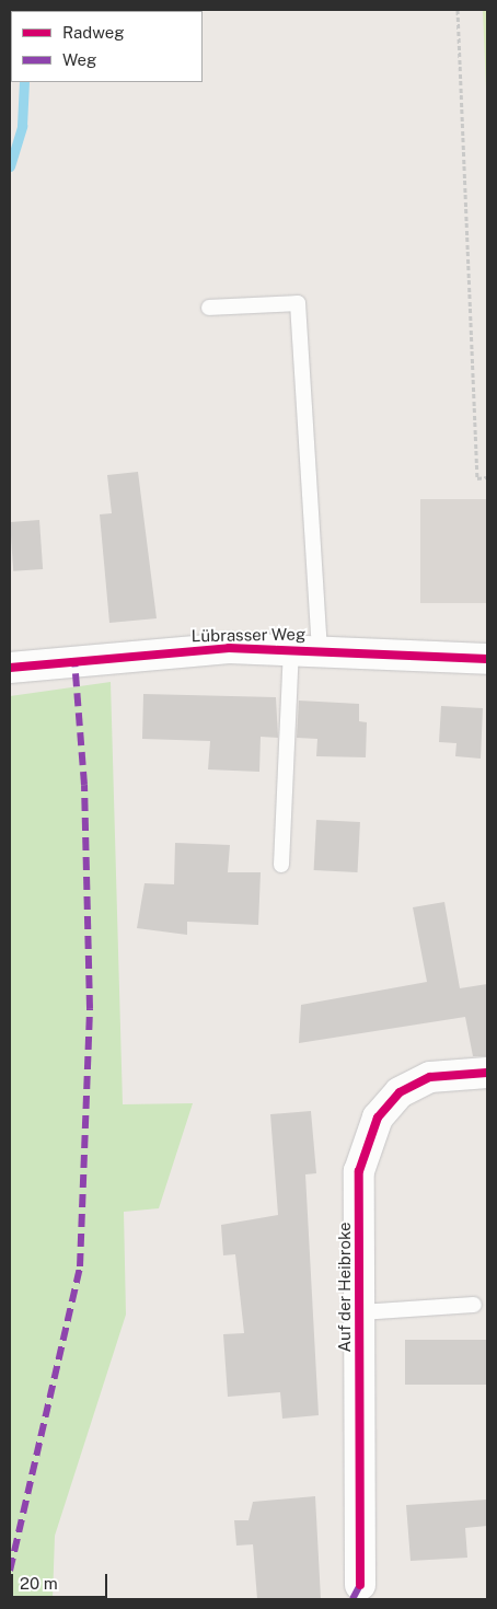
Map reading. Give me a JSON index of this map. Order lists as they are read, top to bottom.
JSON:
{
  "streets": {
    "street": ["Lübrasser Weg", "Auf der Heibroke"]
  },
  "legend": ["Radweg", "Weg"],
  "scale_bar": "20 m"
}
